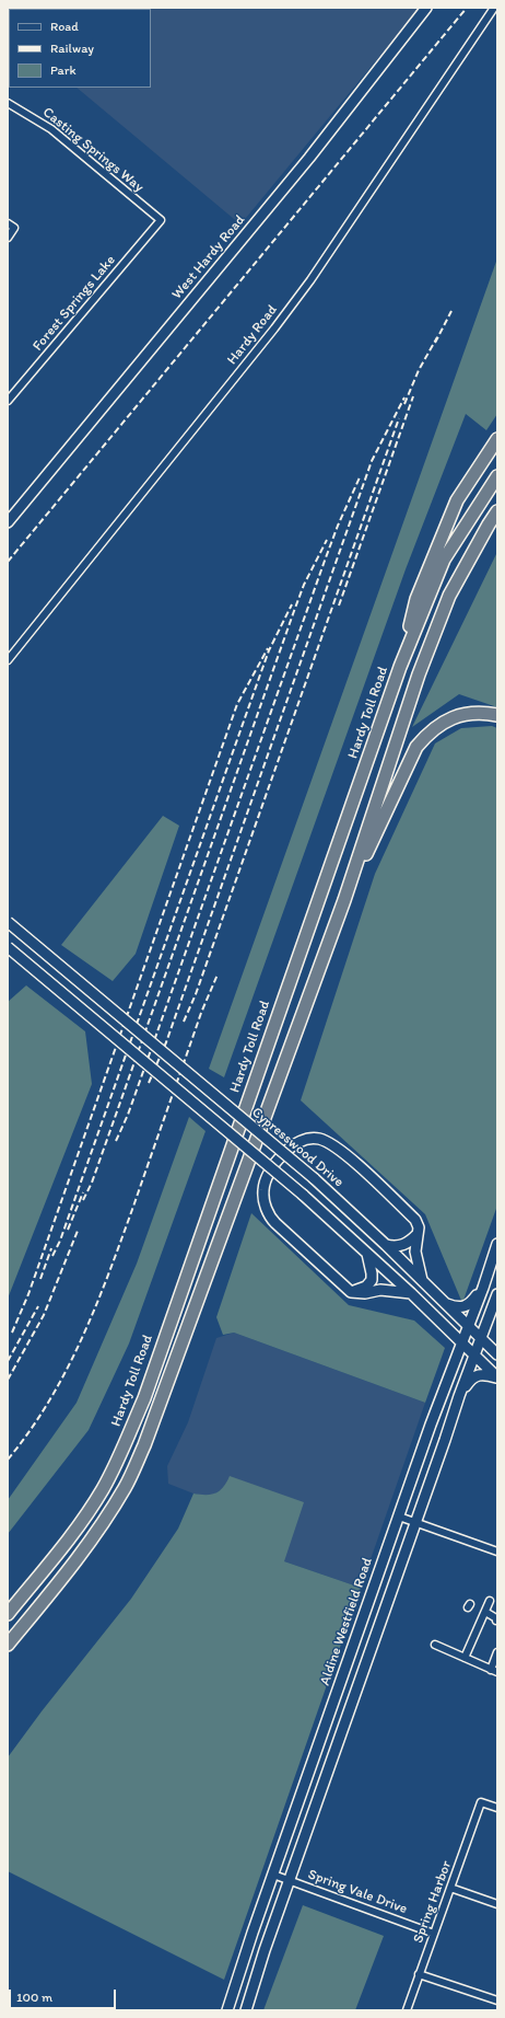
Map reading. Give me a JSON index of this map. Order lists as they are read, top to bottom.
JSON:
{
  "streets": {
    "highway": ["Hardy Toll Road"],
    "main road": ["West Hardy Road", "Cypresswood Drive", "Aldine Westfield Road"],
    "street": [
      "Casting Springs Way",
      "Forest Springs Lake",
      "Hardy Road",
      "Spring Vale Drive",
      "Spring Harbor"
    ]
  },
  "crossings": [
    ["Casting Springs Way", "Forest Springs Lake"],
    ["Cypresswood Drive", "Aldine Westfield Road"],
    ["Aldine Westfield Road", "Spring Vale Drive"],
    ["Spring Vale Drive", "Spring Harbor"]
  ],
  "legend": ["Road", "Railway", "Park"],
  "scale_bar": "100 m"
}
